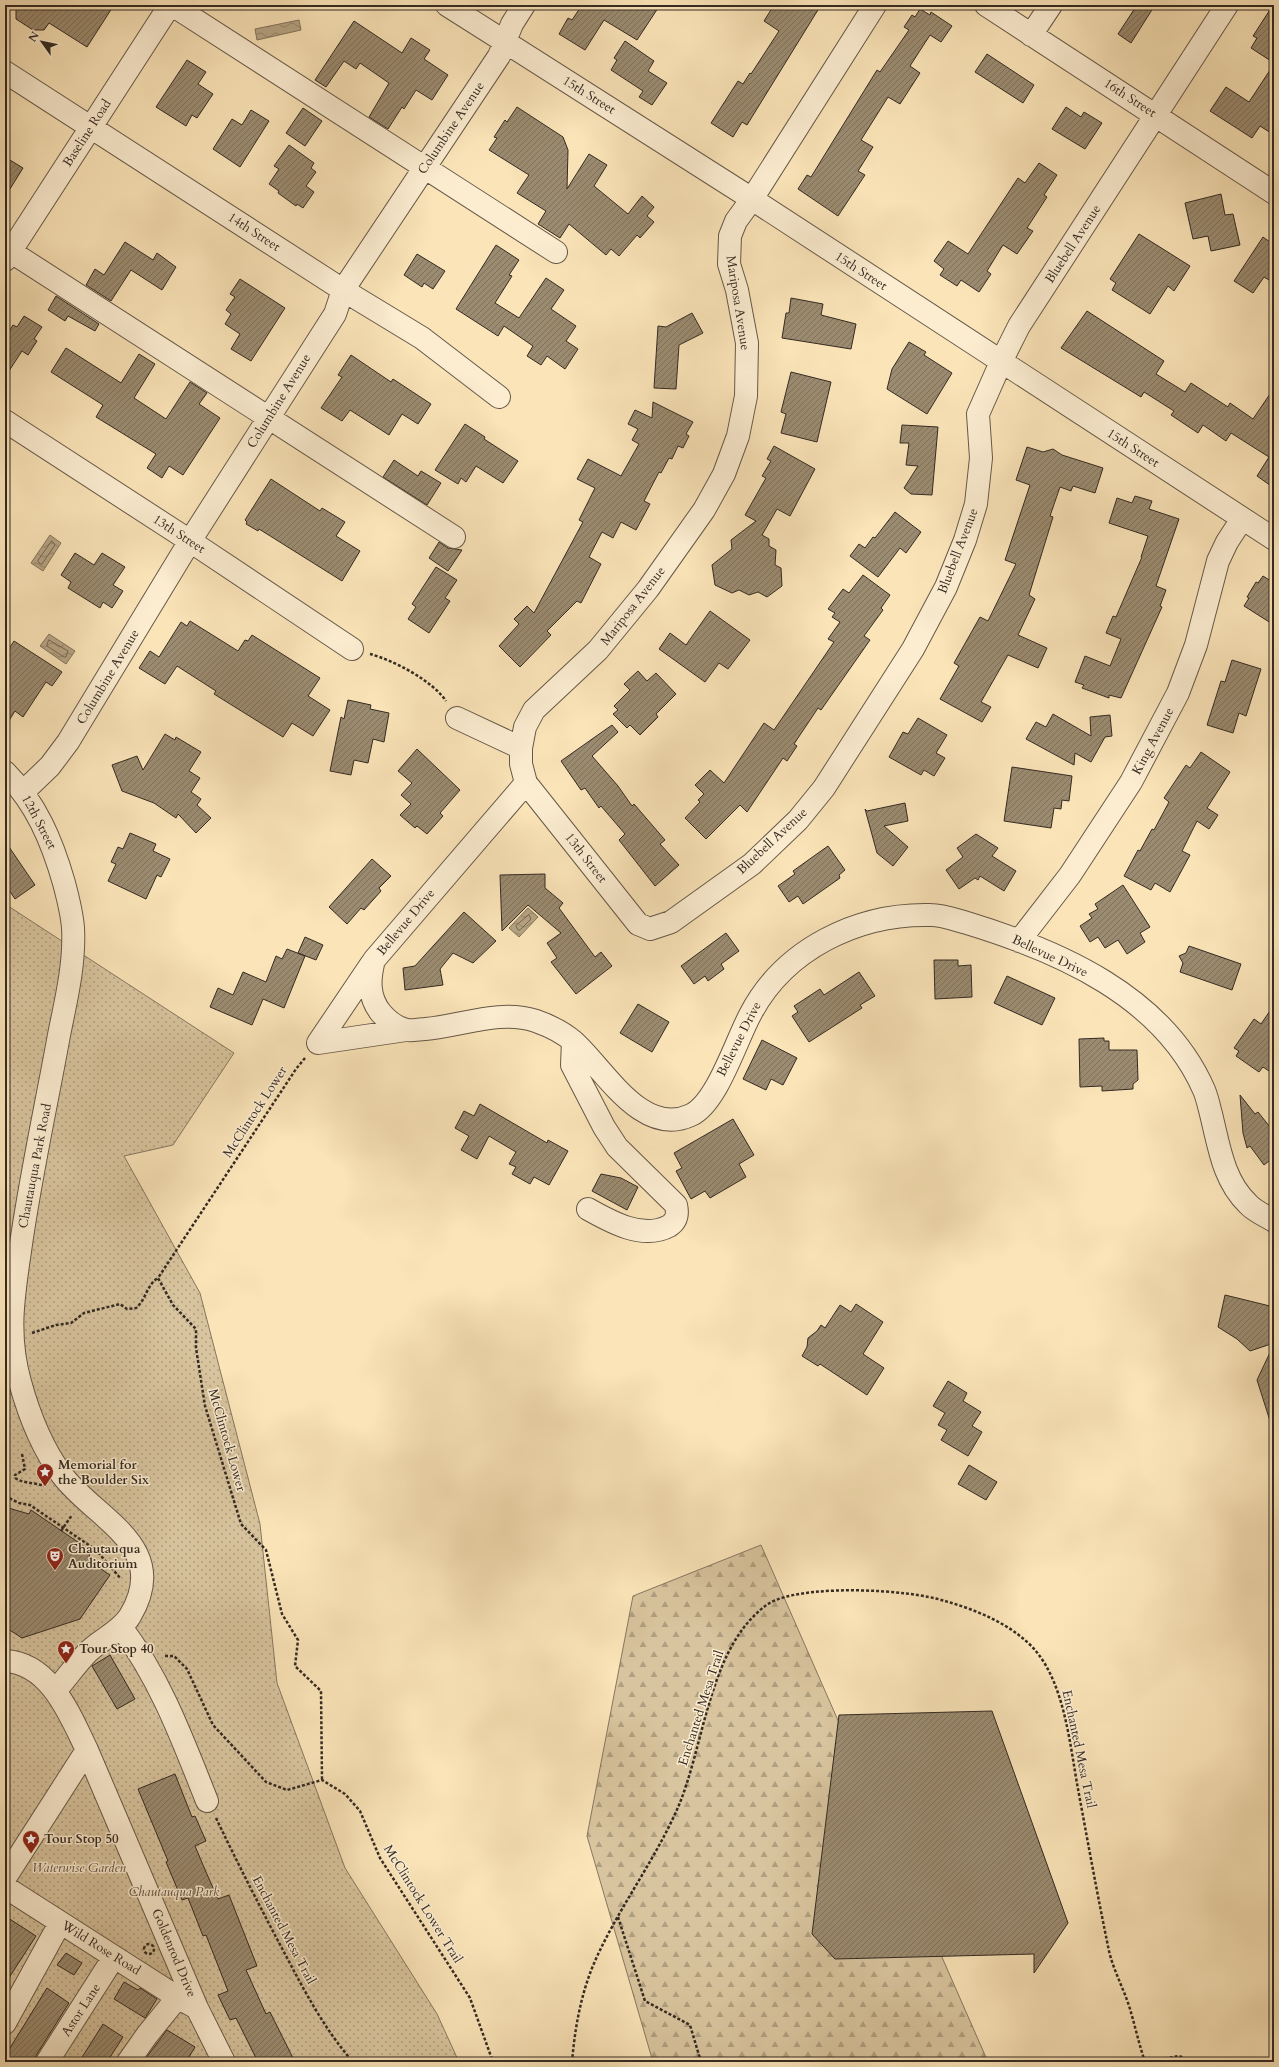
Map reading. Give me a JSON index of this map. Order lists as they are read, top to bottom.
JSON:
{
  "streets": {
    "street": [
      "15th Street",
      "16th Street",
      "Columbine Avenue",
      "Baseline Road",
      "14th Street",
      "Bluebell Avenue",
      "Mariposa Avenue",
      "13th Street",
      "King Avenue",
      "12th Street",
      "Bellevue Drive",
      "Chautauqua Park Road",
      "Wild Rose Road",
      "Goldenrod Drive",
      "Astor Lane"
    ],
    "path": ["McClintock Lower", "Enchanted Mesa Trail", "McClintock Lower Trail"]
  },
  "crossings": [
    ["15th Street", "Columbine Avenue"],
    ["15th Street", "Bluebell Avenue"],
    ["15th Street", "Mariposa Avenue"],
    ["15th Street", "King Avenue"],
    ["16th Street", "Bluebell Avenue"],
    ["Columbine Avenue", "14th Street"],
    ["Columbine Avenue", "13th Street"],
    ["Columbine Avenue", "12th Street"],
    ["Baseline Road", "14th Street"],
    ["Bluebell Avenue", "13th Street"],
    ["Mariposa Avenue", "13th Street"],
    ["Mariposa Avenue", "Bellevue Drive"],
    ["13th Street", "Bellevue Drive"],
    ["King Avenue", "Bellevue Drive"],
    ["12th Street", "Chautauqua Park Road"],
    ["McClintock Lower", "McClintock Lower Trail"],
    ["Chautauqua Park Road", "Goldenrod Drive"],
    ["Wild Rose Road", "Goldenrod Drive"],
    ["Wild Rose Road", "Astor Lane"]
  ],
  "parks": ["Waterwise Garden", "Chautauqua Park"],
  "places": {
    "place": ["Memorial for the Boulder Six", "Tour Stop 40", "Tour Stop 50"],
    "theatre": ["Chautauqua Auditorium"]
  },
  "north": "top left"
}
